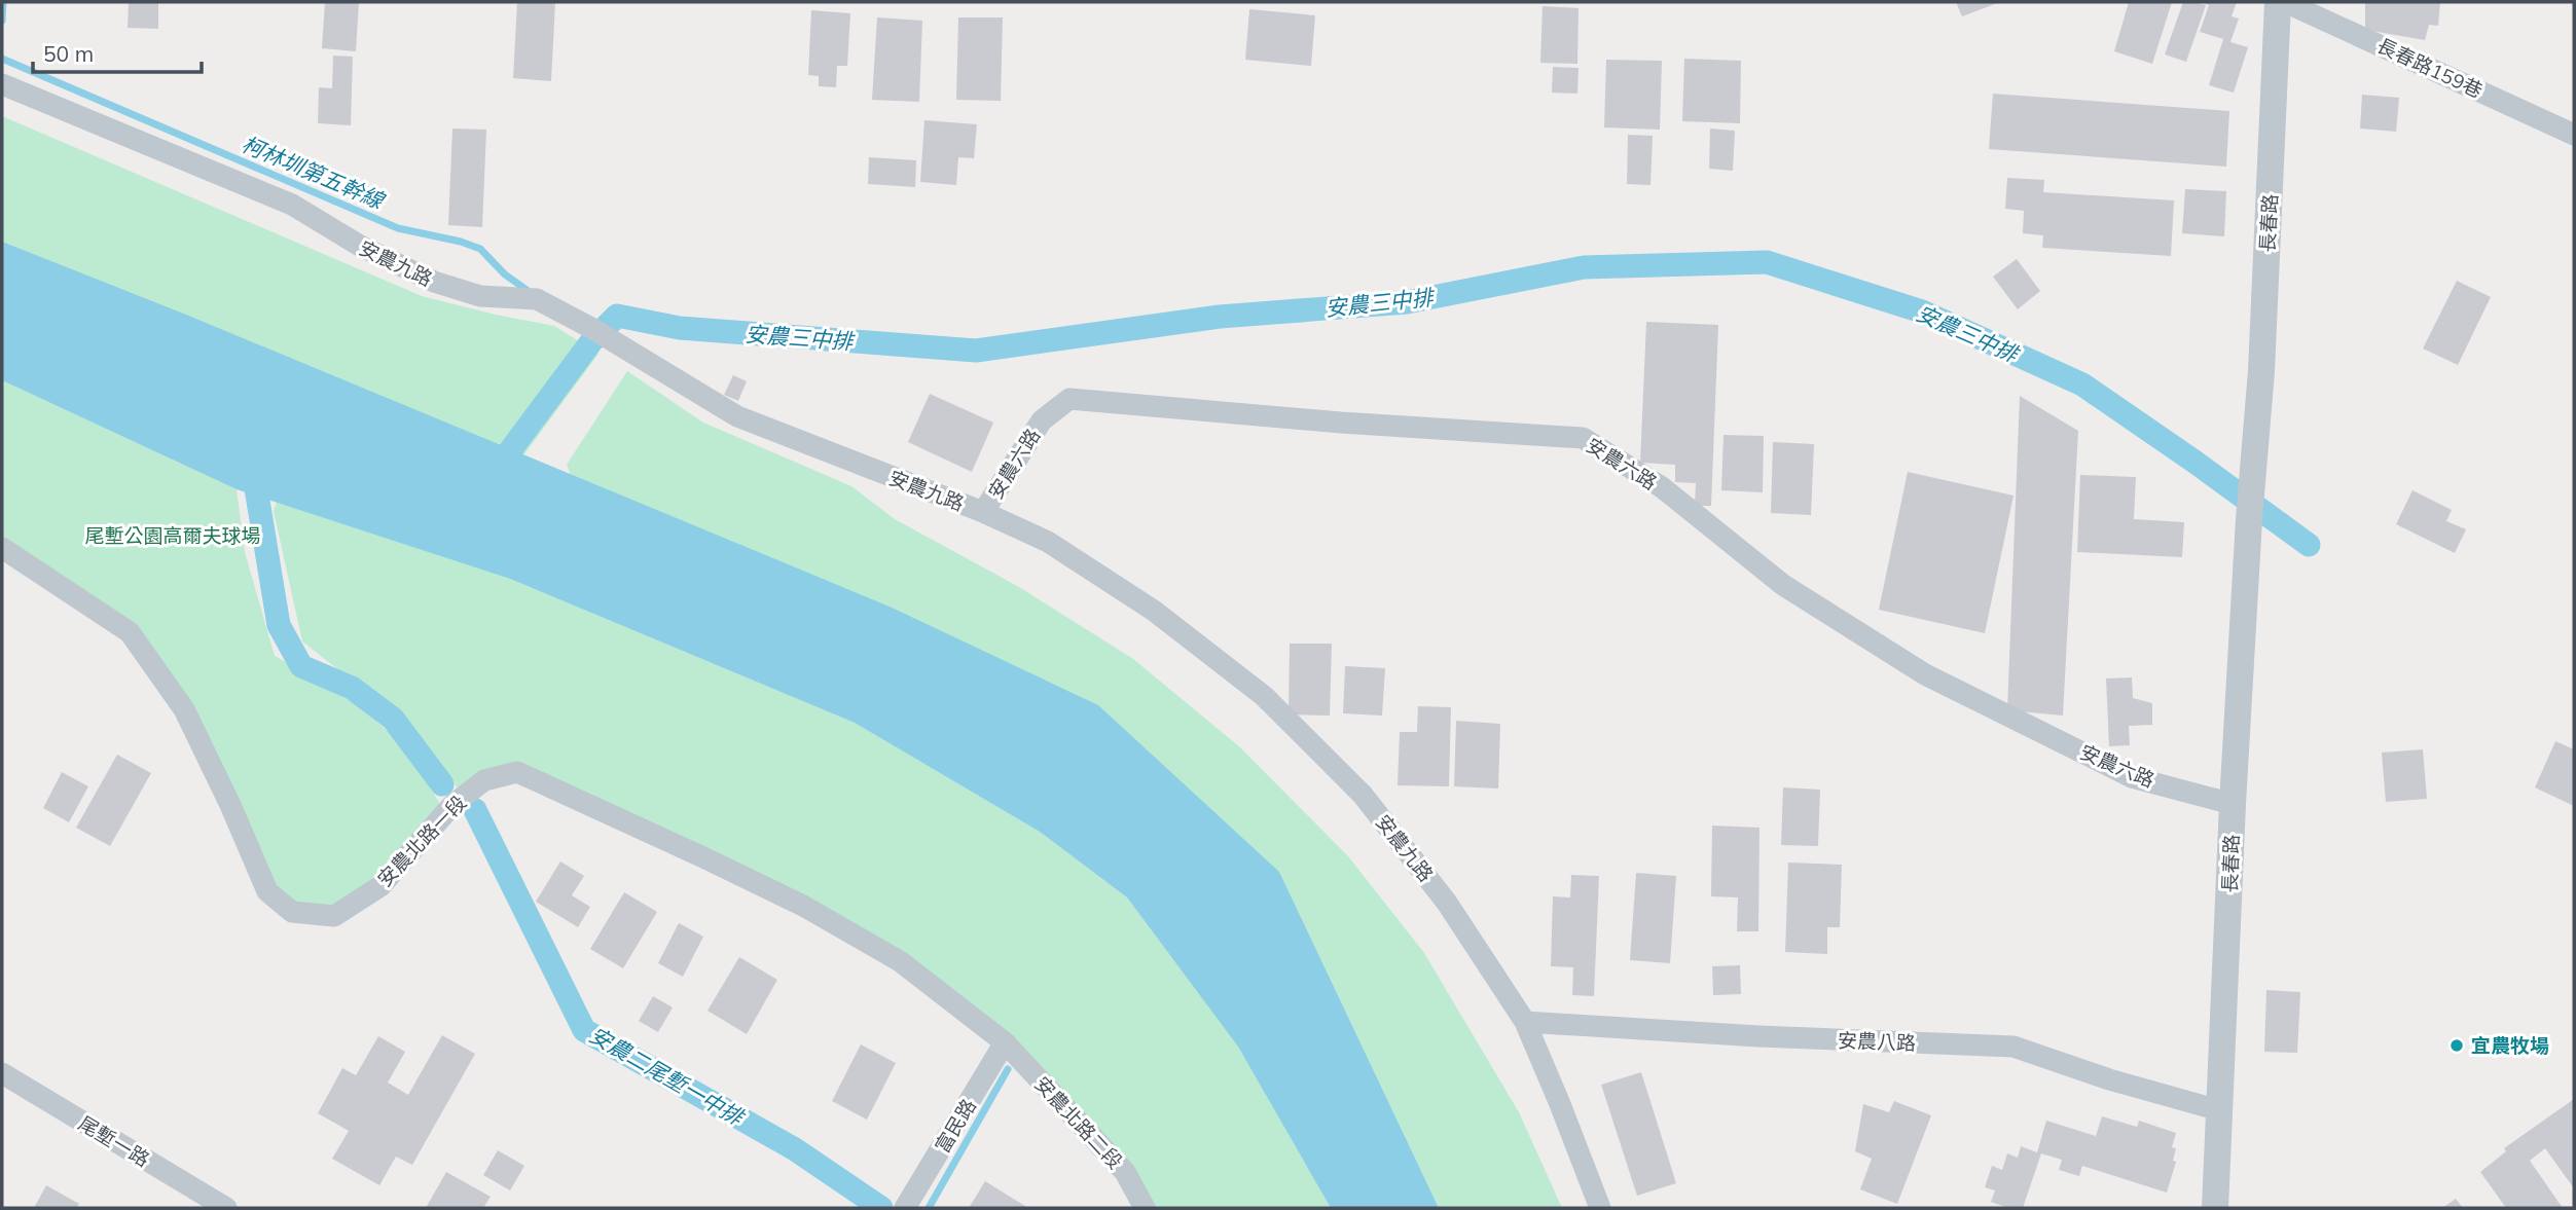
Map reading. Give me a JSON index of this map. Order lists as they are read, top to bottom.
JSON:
{
  "streets": {
    "street": [
      "長春路159巷",
      "長春路",
      "安農九路",
      "安農六路",
      "安農北路一段",
      "安農八路",
      "安農北路二段",
      "富民路",
      "尾塹一路"
    ]
  },
  "crossings": [
    ["長春路", "安農六路"],
    ["長春路", "安農八路"],
    ["安農九路", "安農六路"],
    ["安農九路", "安農八路"],
    ["安農北路一段", "安農北路二段"],
    ["安農北路一段", "富民路"],
    ["安農北路二段", "富民路"]
  ],
  "water": ["柯林圳第五幹線", "安農三中排", "安農二尾塹一中排"],
  "parks": ["尾塹公園高爾夫球場"],
  "places": ["宜農牧場"],
  "scale_bar": "50 m"
}
